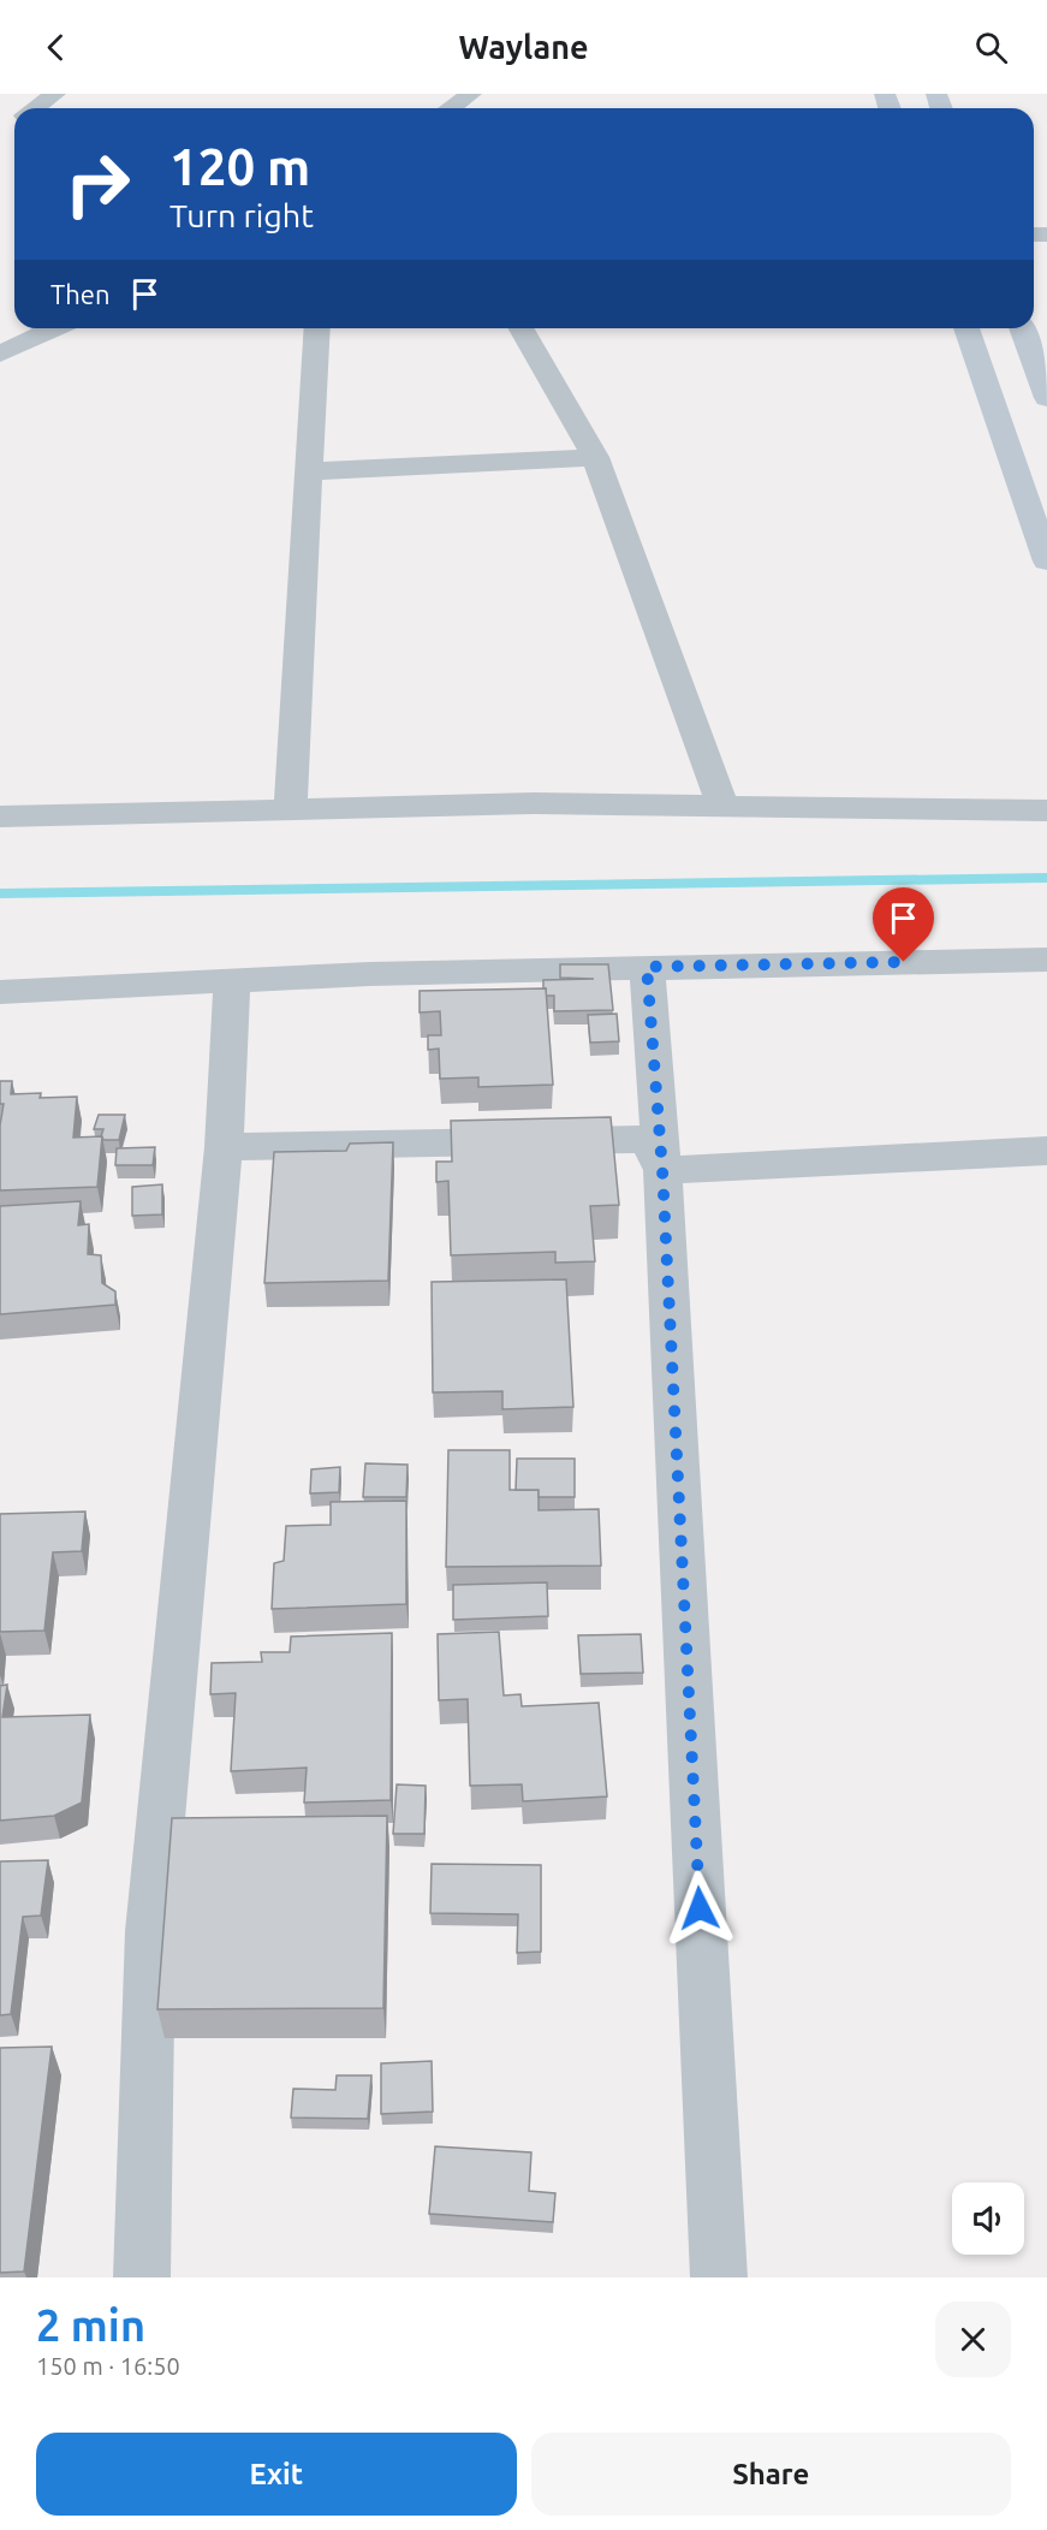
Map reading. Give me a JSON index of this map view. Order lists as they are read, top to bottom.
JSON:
{
  "page": {
    "header": "Waylane",
    "turn": ["120 m", "Turn right"],
    "then": "Then",
    "heading": ["2 min", "150 m · 16:50"],
    "buttons": ["Exit", "Share"]
  }
}
